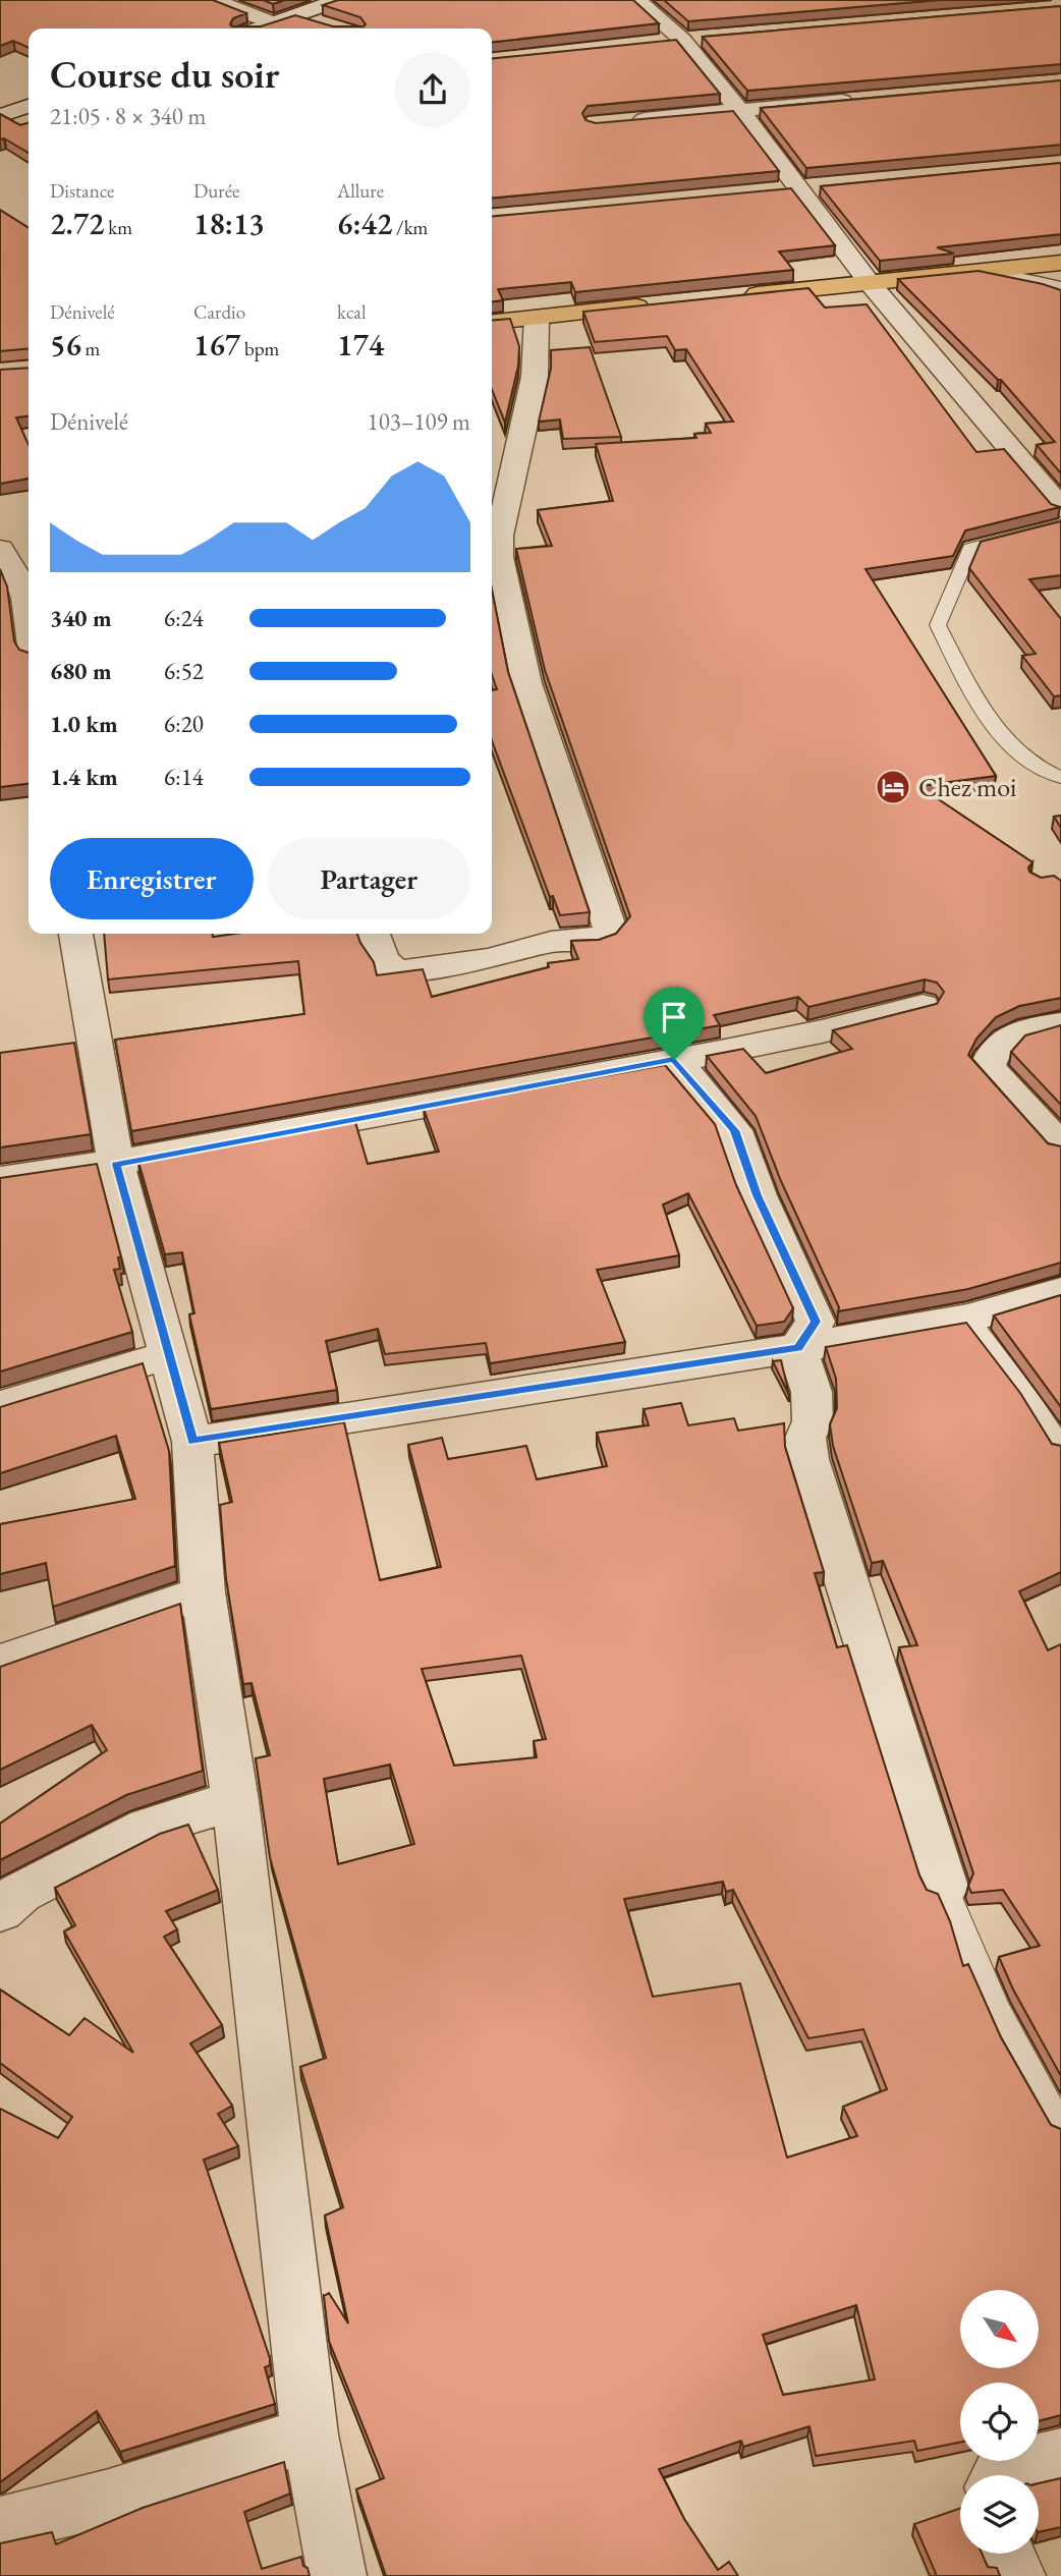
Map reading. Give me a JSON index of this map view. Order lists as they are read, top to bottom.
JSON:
{
  "places": {
    "hotel": ["Chez moi"]
  },
  "north": "bottom right",
  "page": {
    "heading": ["Course du soir", "21:05 · 8 × 340 m"],
    "stats": [
      ["Distance", "2.72 km"],
      ["Durée", "18:13"],
      ["Allure", "6:42 /km"],
      ["Dénivelé", "56 m"],
      ["Cardio", "167 bpm"],
      ["kcal", "174"]
    ],
    "chart": ["Dénivelé", "103–109 m"],
    "list": [
      {
        "name": "340 m",
        "note": "6:24"
      },
      {
        "name": "680 m",
        "note": "6:52"
      },
      {
        "name": "1.0 km",
        "note": "6:20"
      },
      {
        "name": "1.4 km",
        "note": "6:14"
      }
    ],
    "buttons": ["Enregistrer", "Partager"]
  }
}
